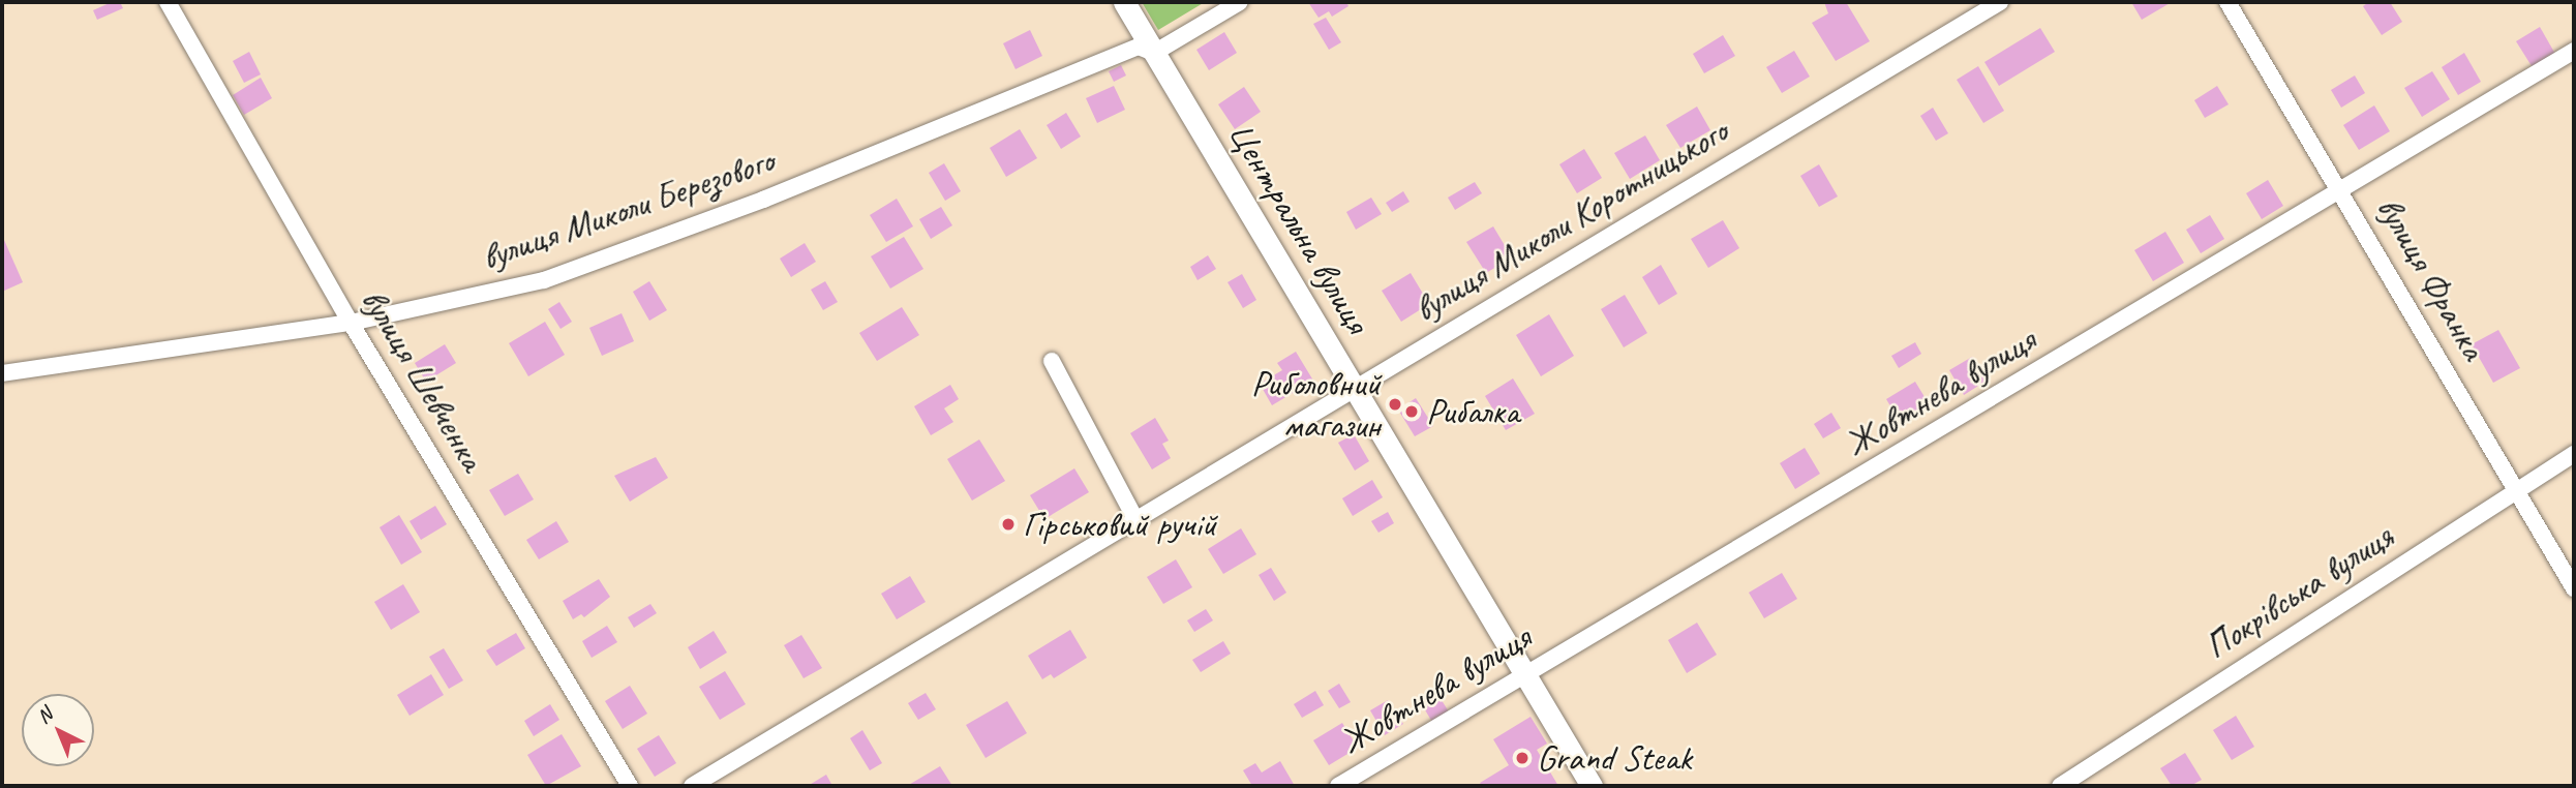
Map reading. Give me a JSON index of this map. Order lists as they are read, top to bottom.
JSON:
{
  "streets": {
    "main road": ["Центральна вулиця"],
    "street": [
      "вулиця Миколи Березового",
      "вулиця Миколи Коротницького",
      "вулиця Франка",
      "вулиця Шевченка",
      "Жовтнева вулиця",
      "Покрівська вулиця"
    ]
  },
  "crossings": [
    ["вулиця Миколи Березового", "Центральна вулиця"],
    ["вулиця Миколи Березового", "вулиця Шевченка"],
    ["вулиця Миколи Коротницького", "Центральна вулиця"],
    ["Центральна вулиця", "Жовтнева вулиця"],
    ["вулиця Франка", "Жовтнева вулиця"],
    ["вулиця Франка", "Покрівська вулиця"]
  ],
  "places": [
    "Риболовний магазин",
    "Рибалка",
    "Гірськовий ручій",
    "Grand Steak"
  ],
  "north": "top left"
}
